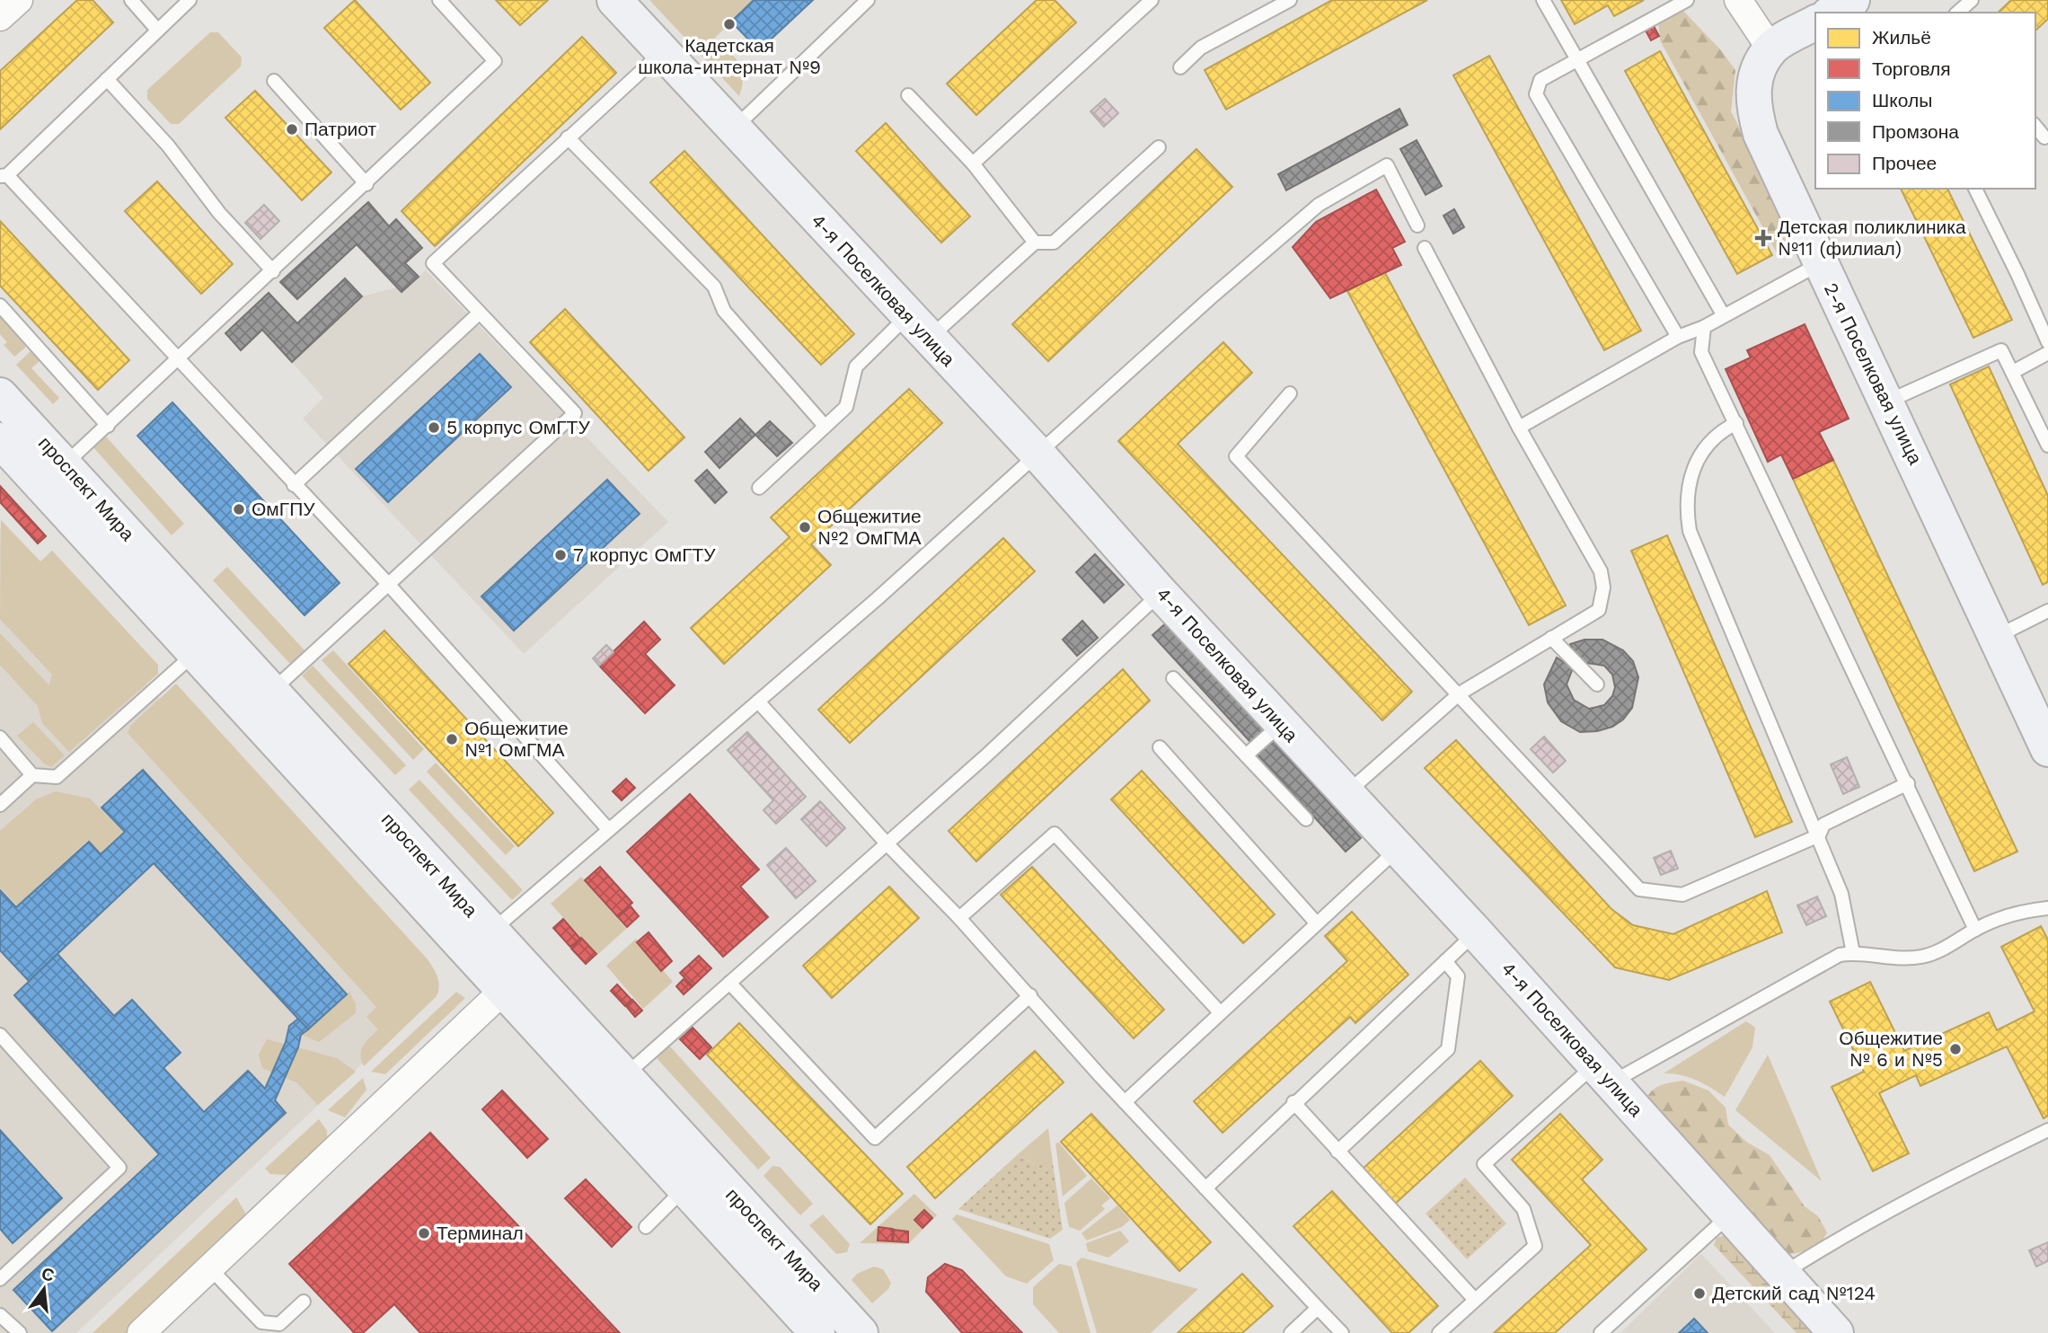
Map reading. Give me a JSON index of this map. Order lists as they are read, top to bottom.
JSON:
{
  "streets": {
    "street": ["4-я Поселковая улица", "2-я Поселковая улица", "проспект Мира"]
  },
  "places": {
    "other": [
      "Кадетская школа-интернат №9",
      "Патриот",
      "5 корпус ОмГТУ",
      "ОмГПУ",
      "Общежитие №2 ОмГМА",
      "7 корпус ОмГТУ",
      "Общежитие №1 ОмГМА",
      "Общежитие № 6 и №5",
      "Терминал",
      "Детский сад №124"
    ],
    "health": ["Детская поликлиника №11 (филиал)"]
  },
  "legend": [
    "Жильё",
    "Торговля",
    "Школы",
    "Промзона",
    "Прочее"
  ],
  "north": "top"
}
